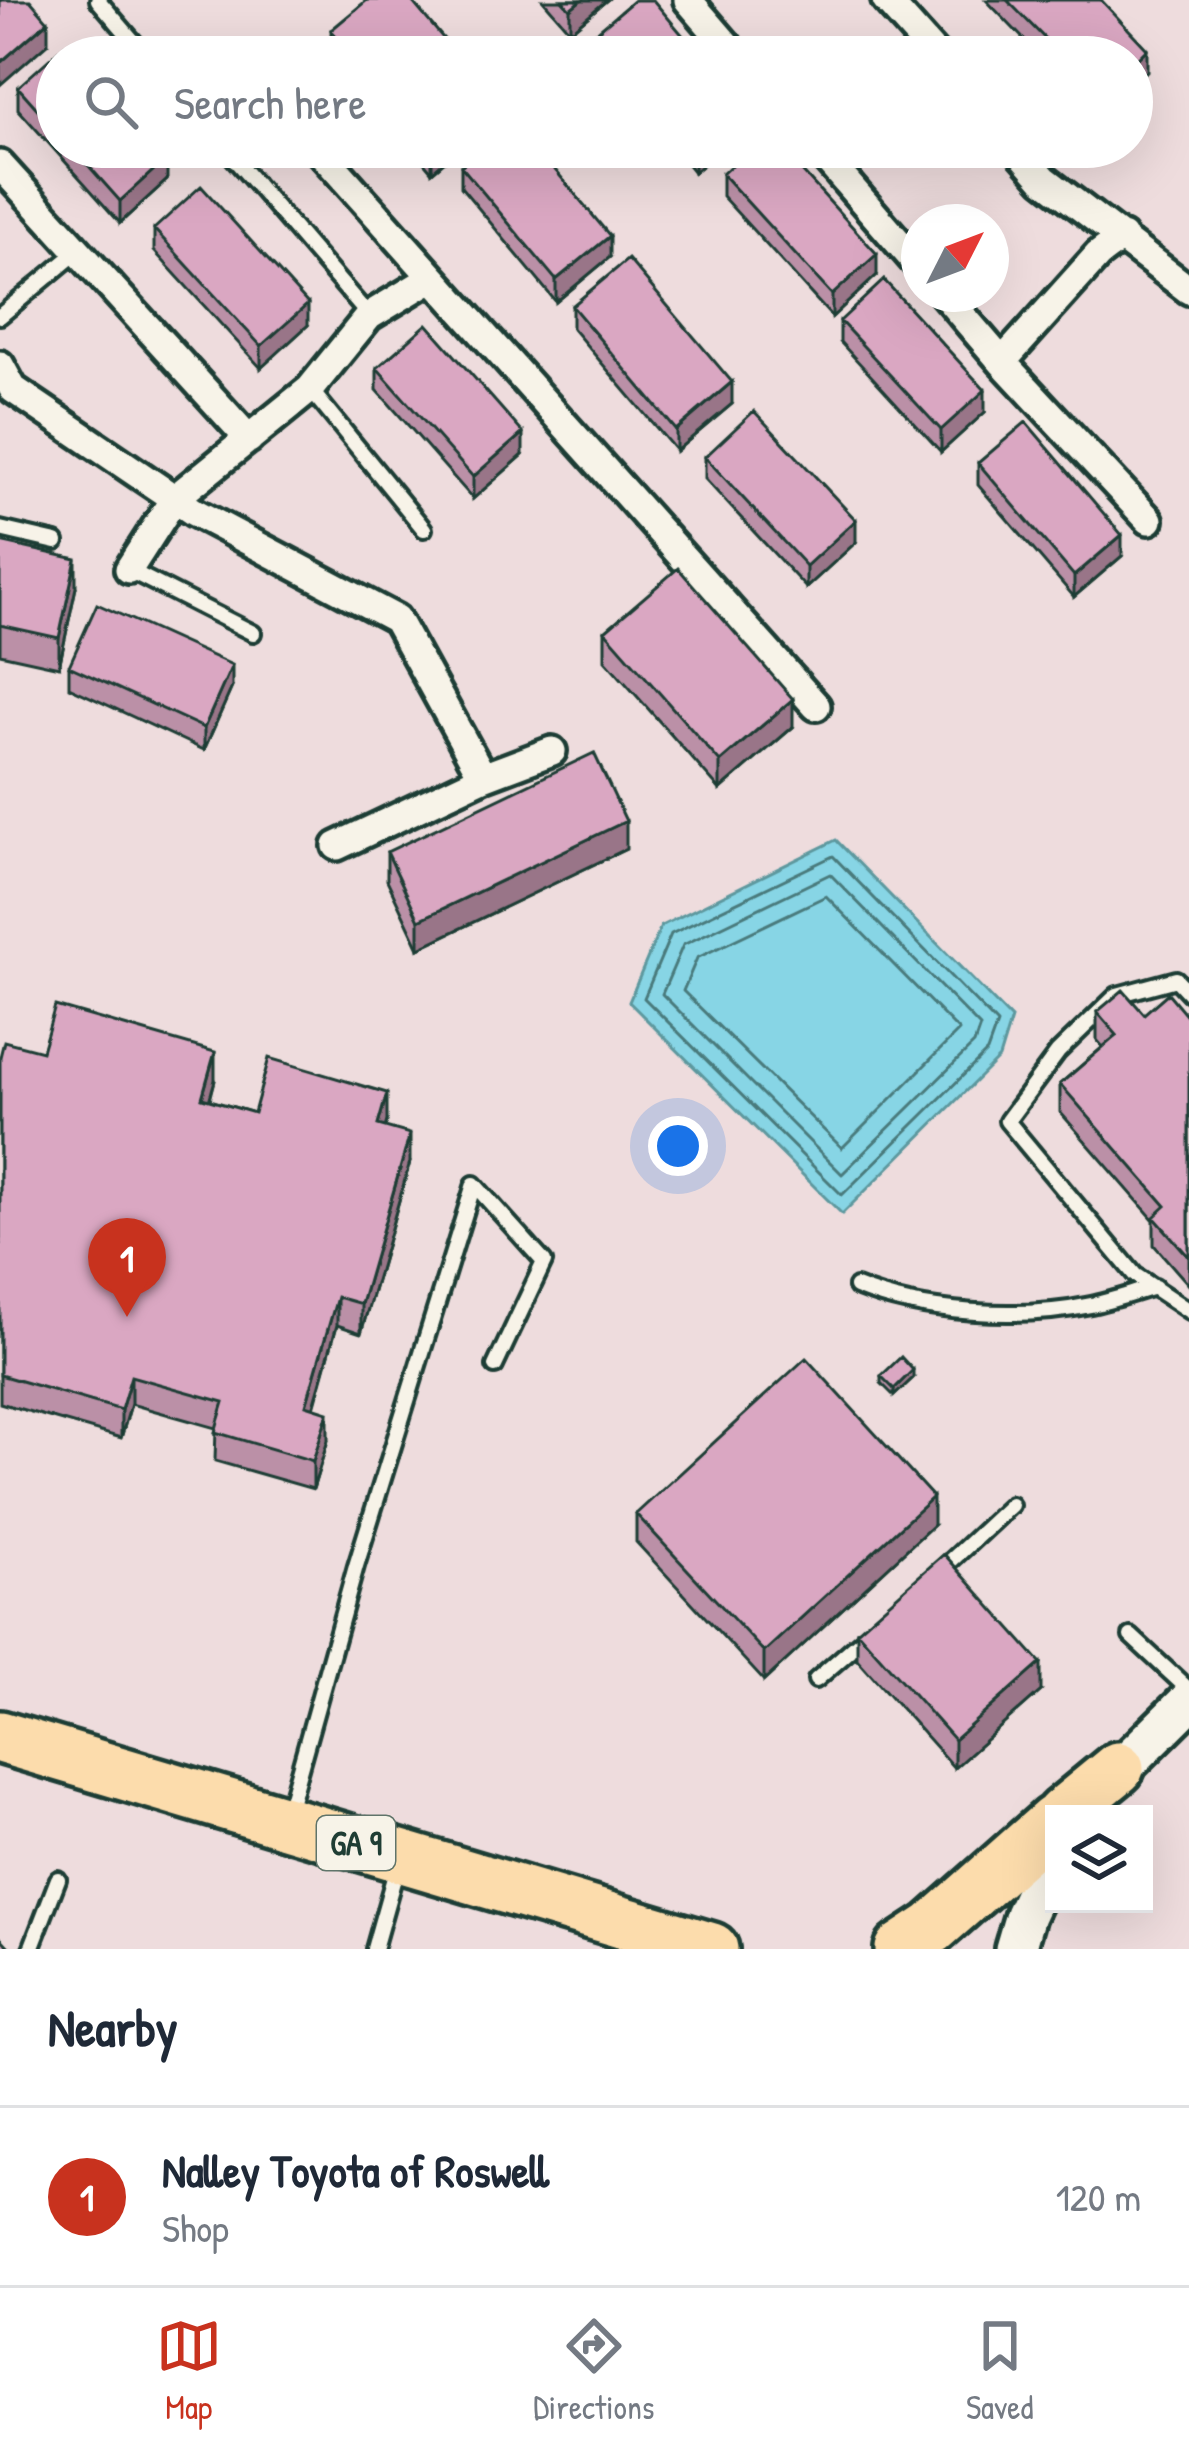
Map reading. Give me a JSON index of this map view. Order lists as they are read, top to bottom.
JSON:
{
  "streets": {
    "highway": ["GA 9"]
  },
  "north": "top right",
  "page": {
    "search": "Search here",
    "pins": "1",
    "heading": "Nearby",
    "list": [
      {
        "mark": "1",
        "name": "Nalley Toyota of Roswell",
        "note": "Shop",
        "value": "120 m"
      }
    ],
    "nav": ["Map", "Directions", "Saved"]
  }
}
